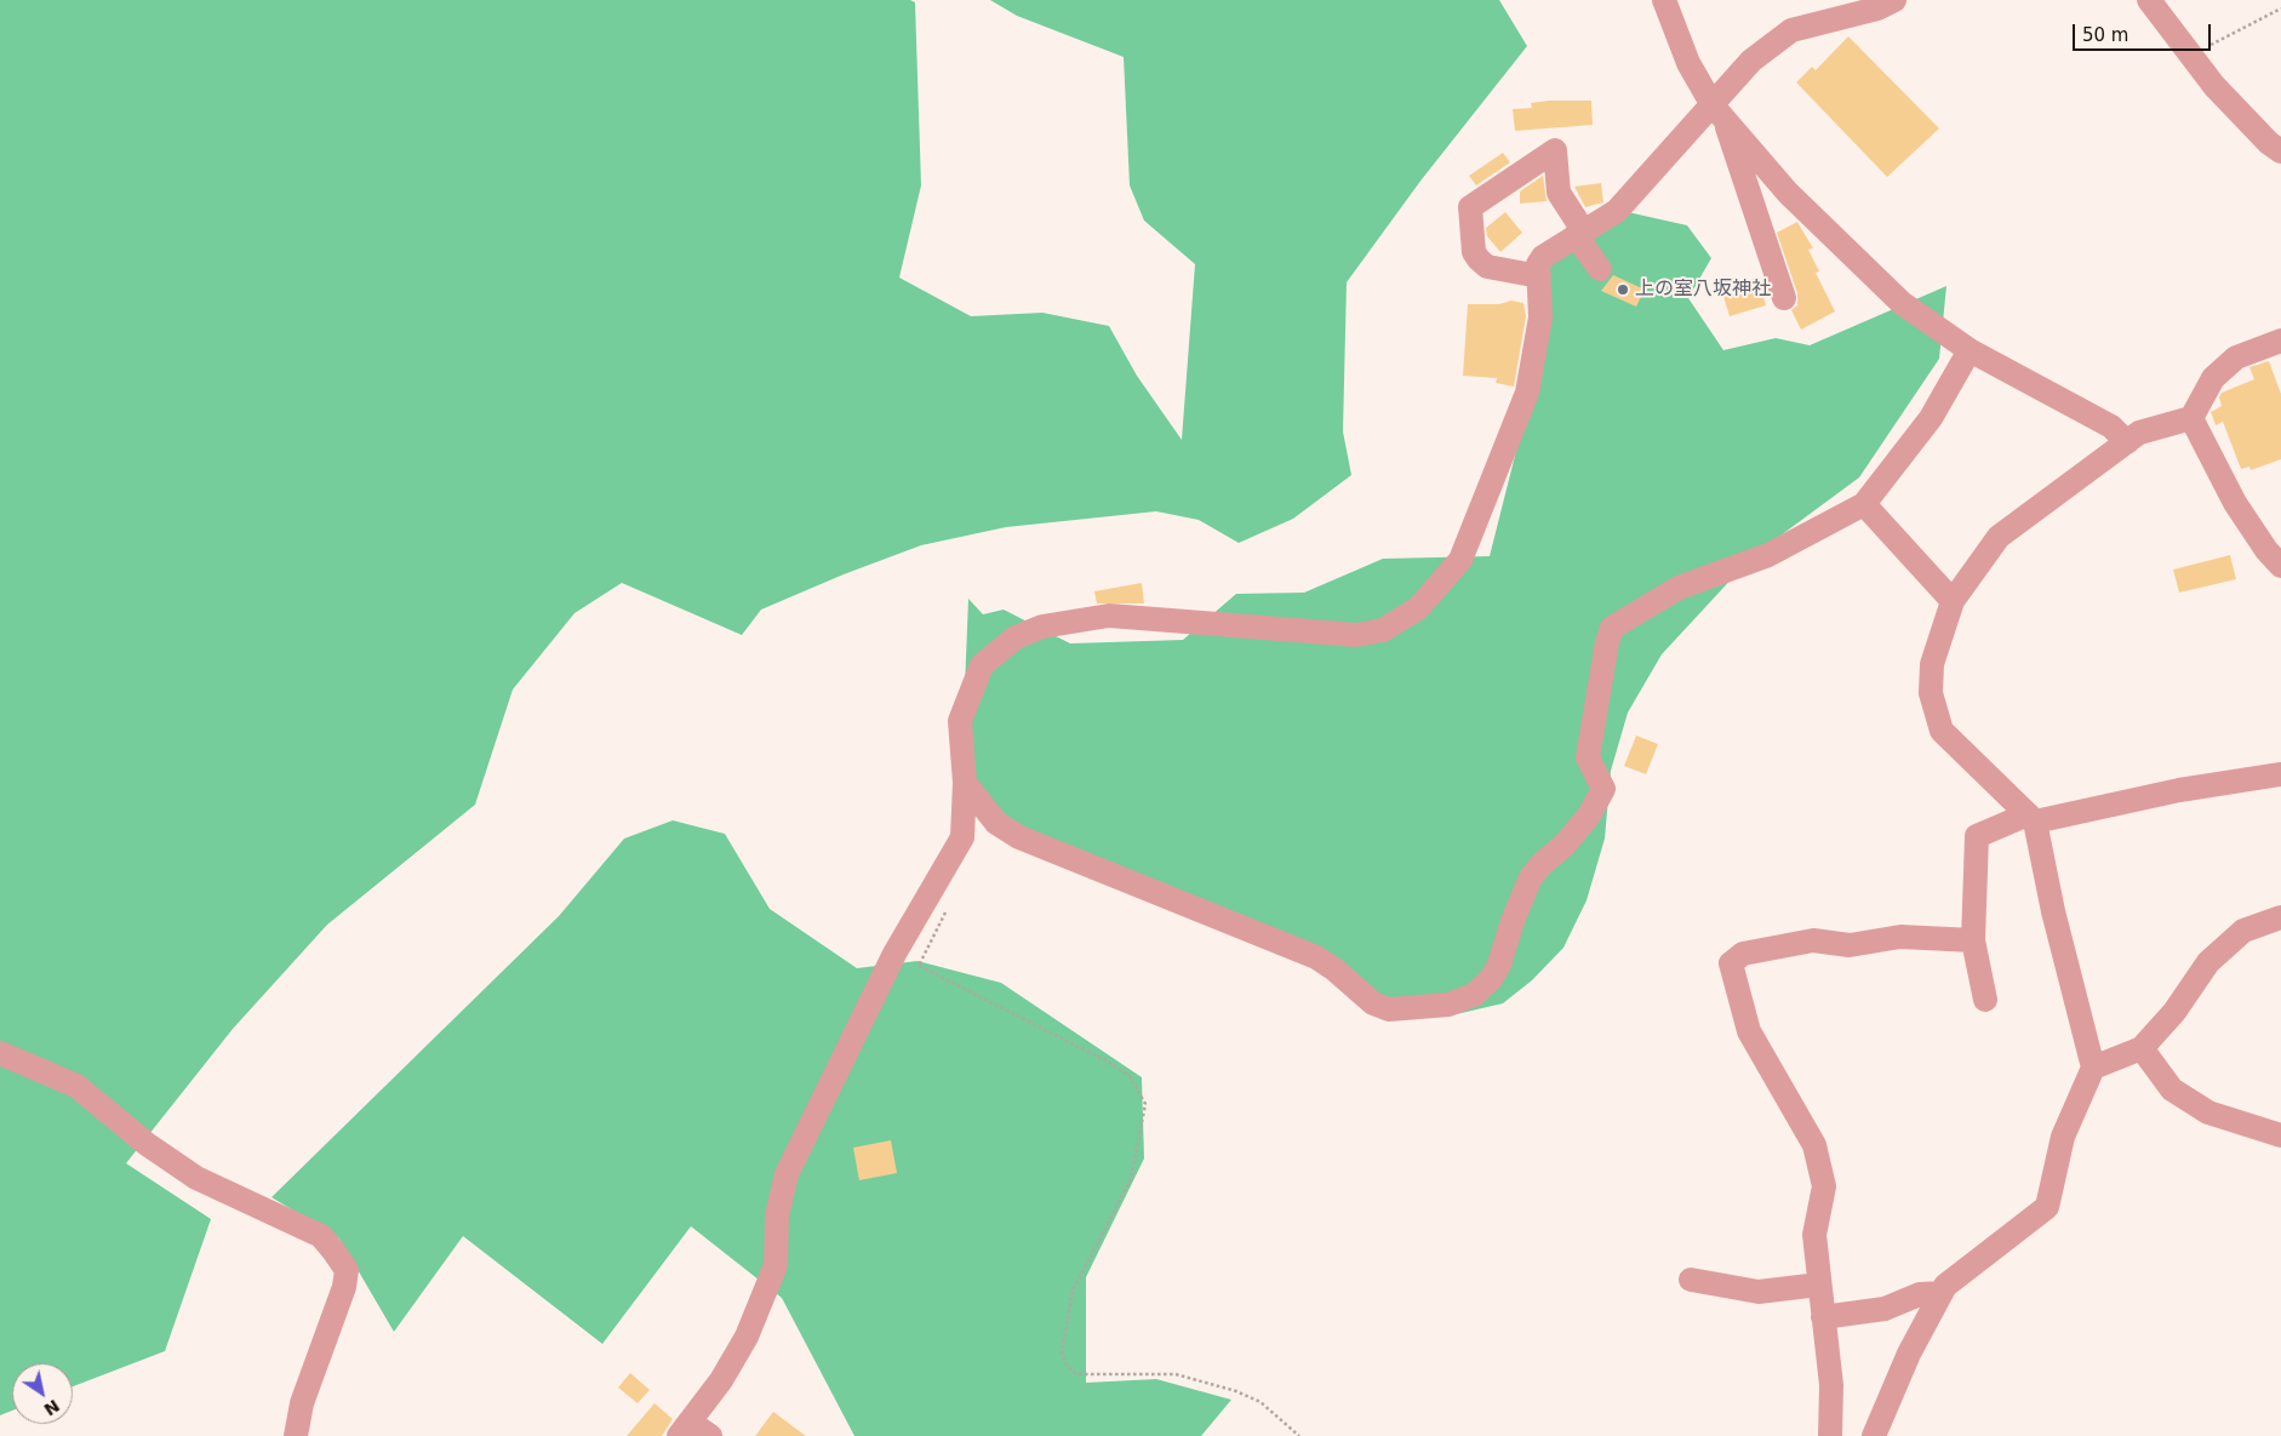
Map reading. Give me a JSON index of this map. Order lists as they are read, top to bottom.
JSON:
{
  "places": ["上の室八坂神社"],
  "scale_bar": "50 m",
  "north": "bottom right"
}
